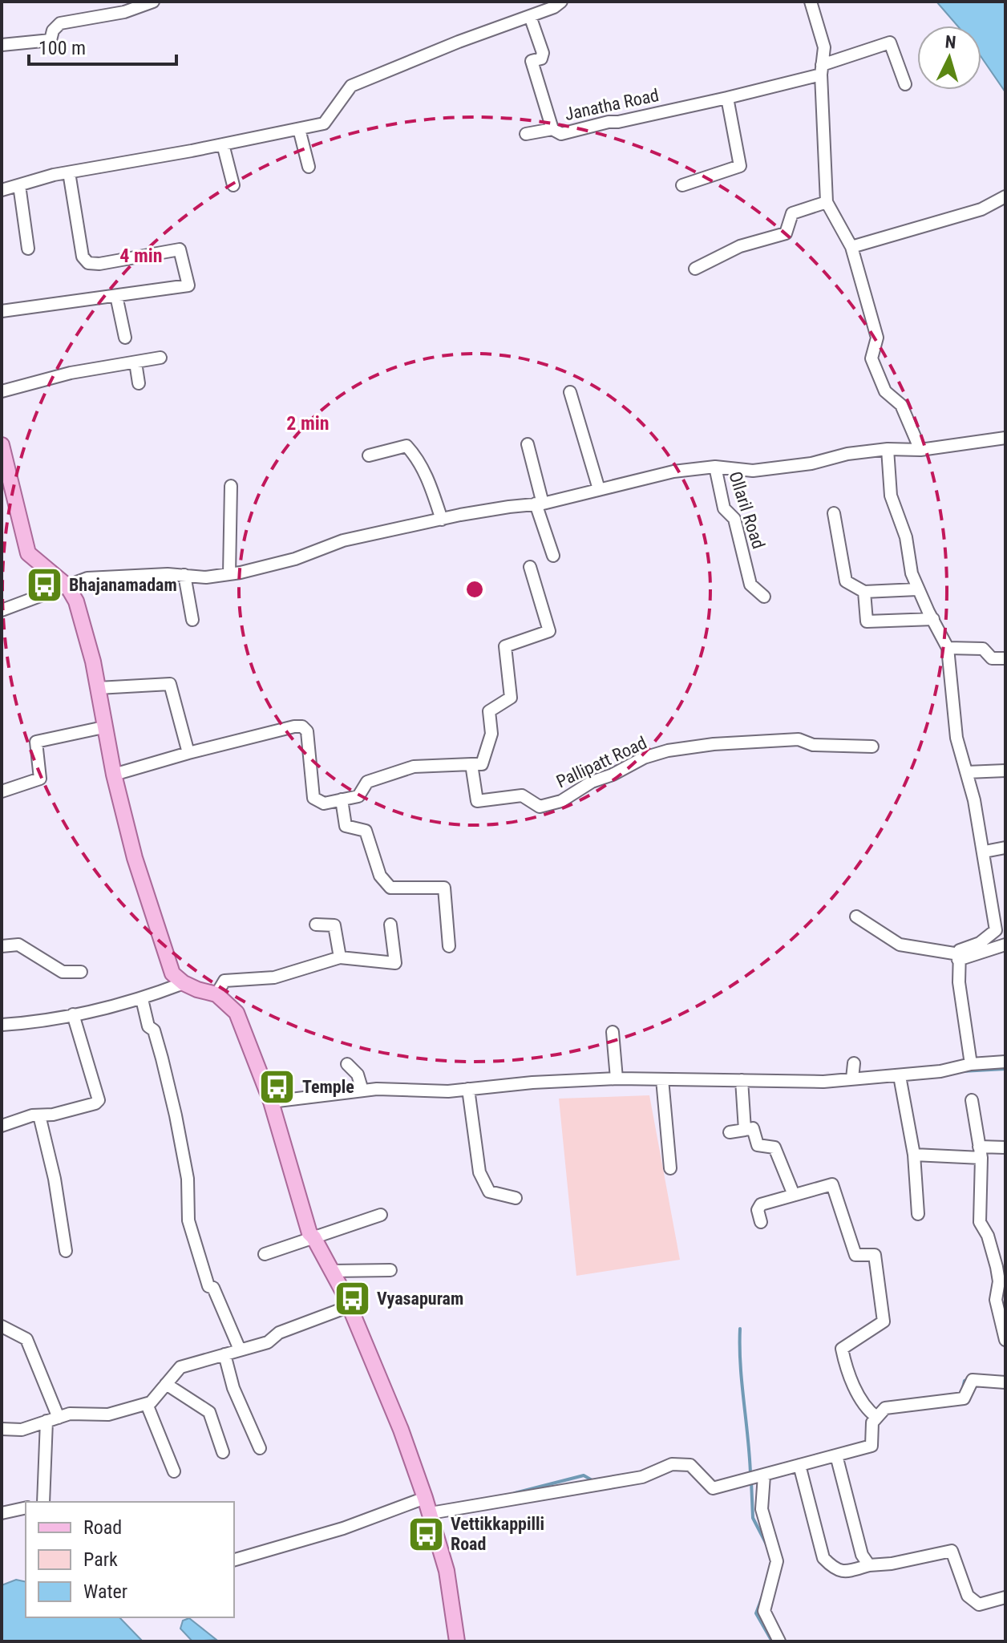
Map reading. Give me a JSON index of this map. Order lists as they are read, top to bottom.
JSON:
{
  "streets": {
    "street": ["Janatha Road", "Ollaril Road", "Pallipatt Road"]
  },
  "places": {
    "bus stop": [
      "Bhajanamadam",
      "Temple",
      "Vyasapuram",
      "Vettikkappilli Road"
    ]
  },
  "legend": ["Road", "Park", "Water"],
  "scale_bar": "100 m",
  "north": "top",
  "rings": ["4 min", "2 min"]
}
